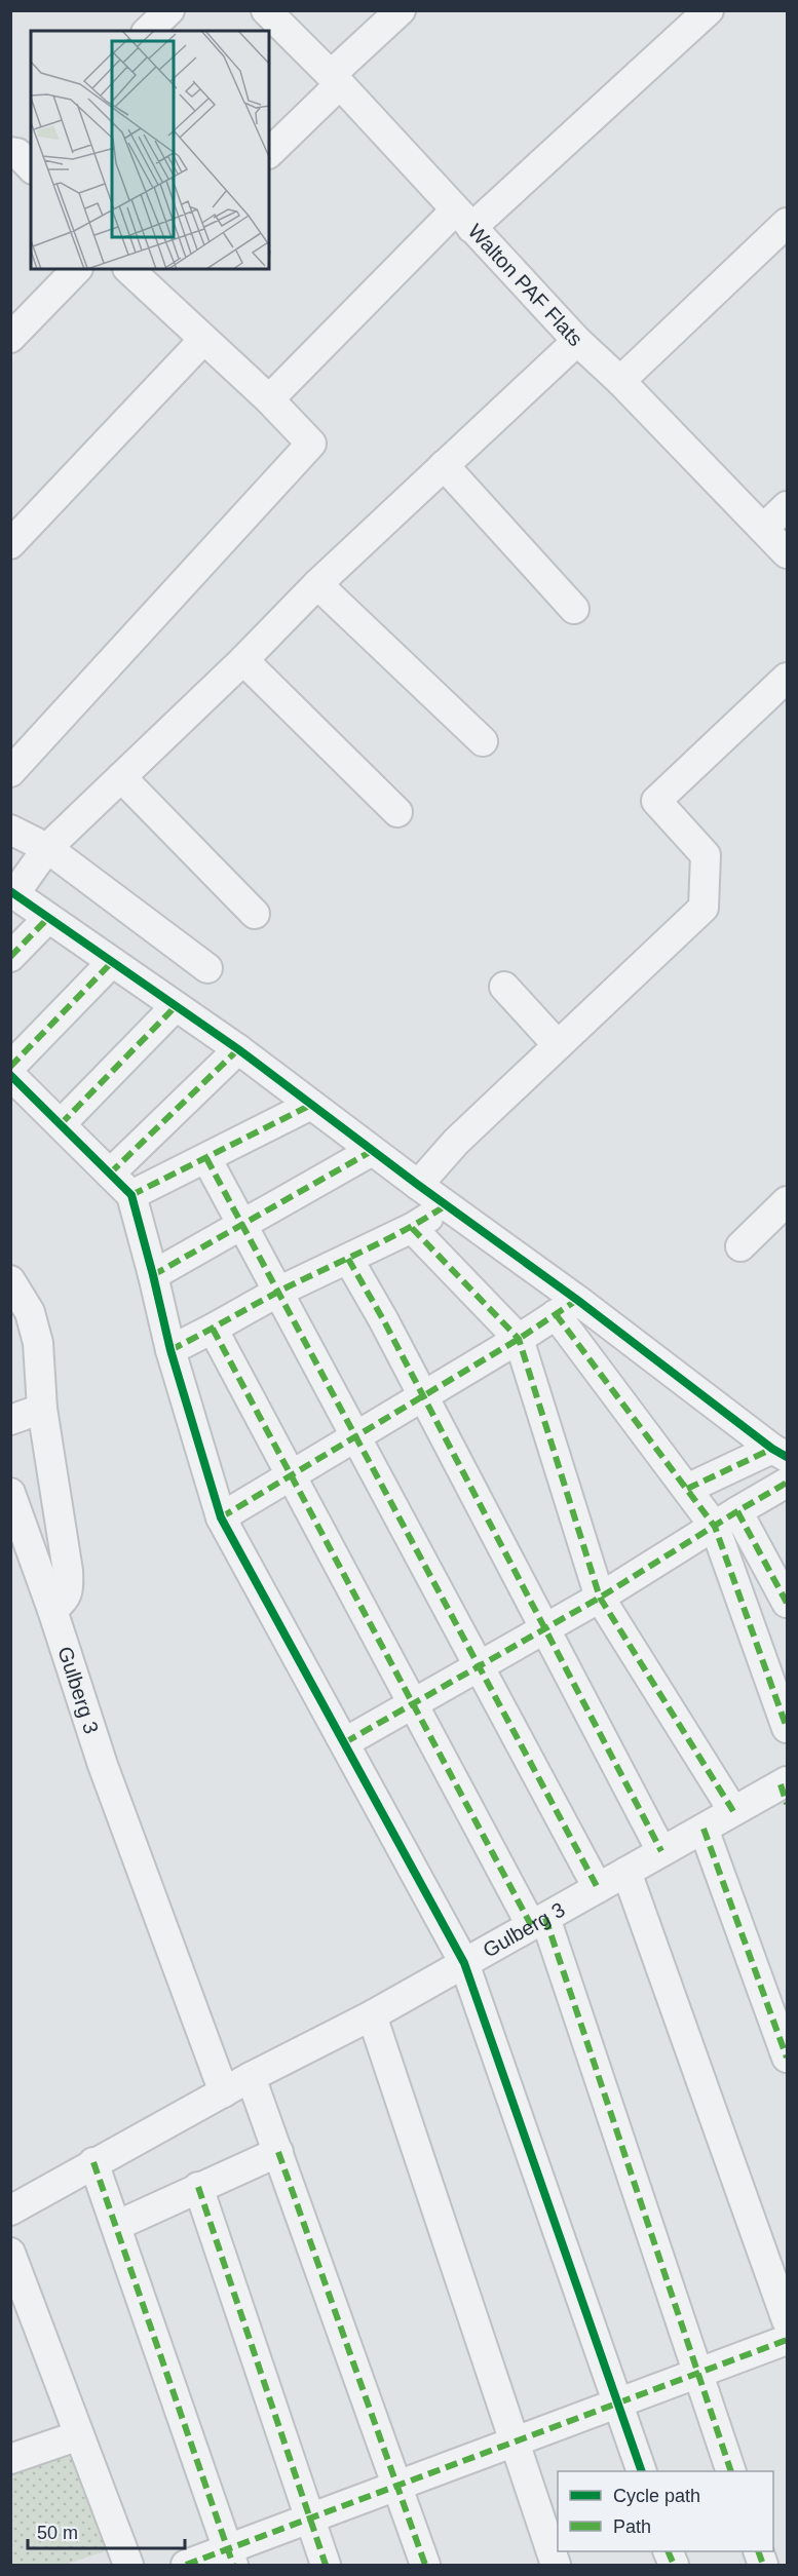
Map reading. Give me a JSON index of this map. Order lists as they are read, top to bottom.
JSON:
{
  "streets": {
    "street": ["Walton PAF Flats", "Gulberg 3"]
  },
  "legend": ["Cycle path", "Path"],
  "scale_bar": "50 m"
}
